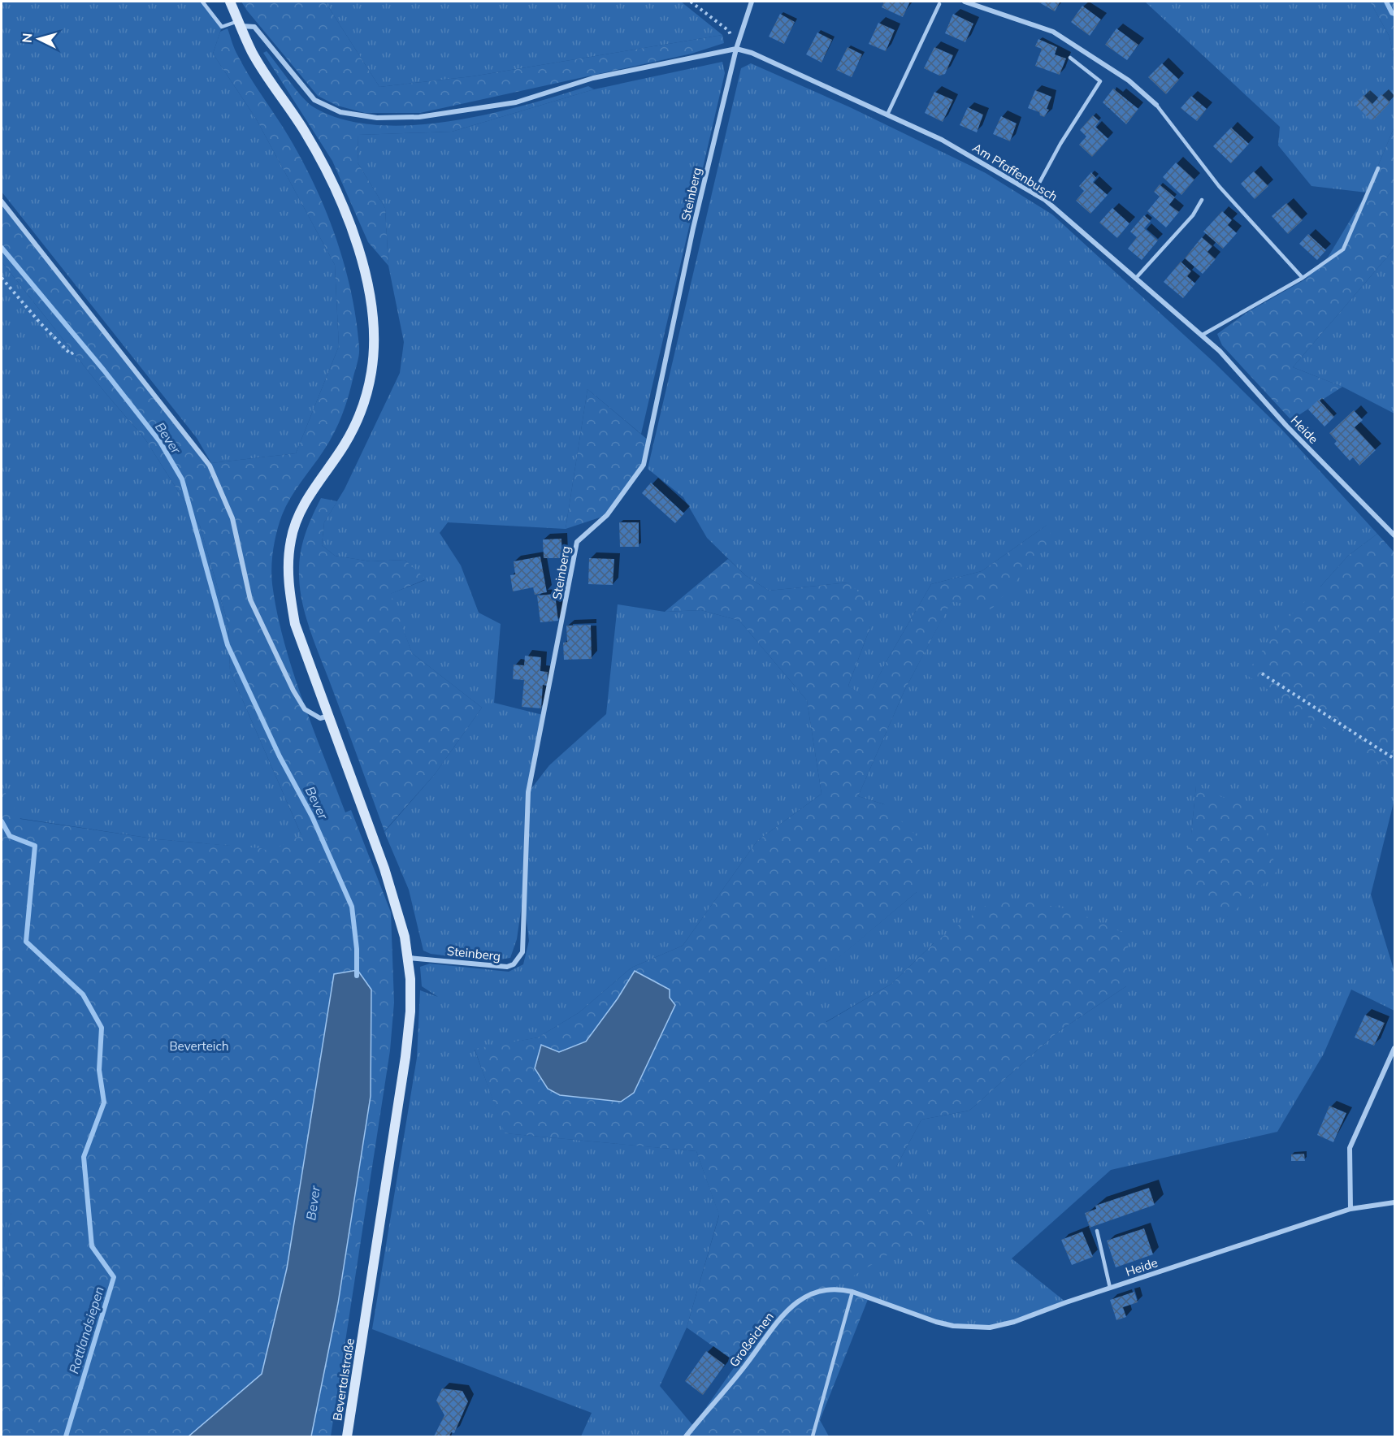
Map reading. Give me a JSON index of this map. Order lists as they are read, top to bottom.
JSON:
{
  "streets": {
    "street": [
      "Am Pfaffenbusch",
      "Steinberg",
      "Heide",
      "Großeichen",
      "Bevertalstraße"
    ]
  },
  "crossings": [
    ["Am Pfaffenbusch", "Steinberg"],
    ["Am Pfaffenbusch", "Heide"],
    ["Steinberg", "Bevertalstraße"],
    ["Heide", "Großeichen"]
  ],
  "water": ["Bever", "Rottlandsiepen"],
  "parks": ["Beverteich"],
  "north": "left"
}
